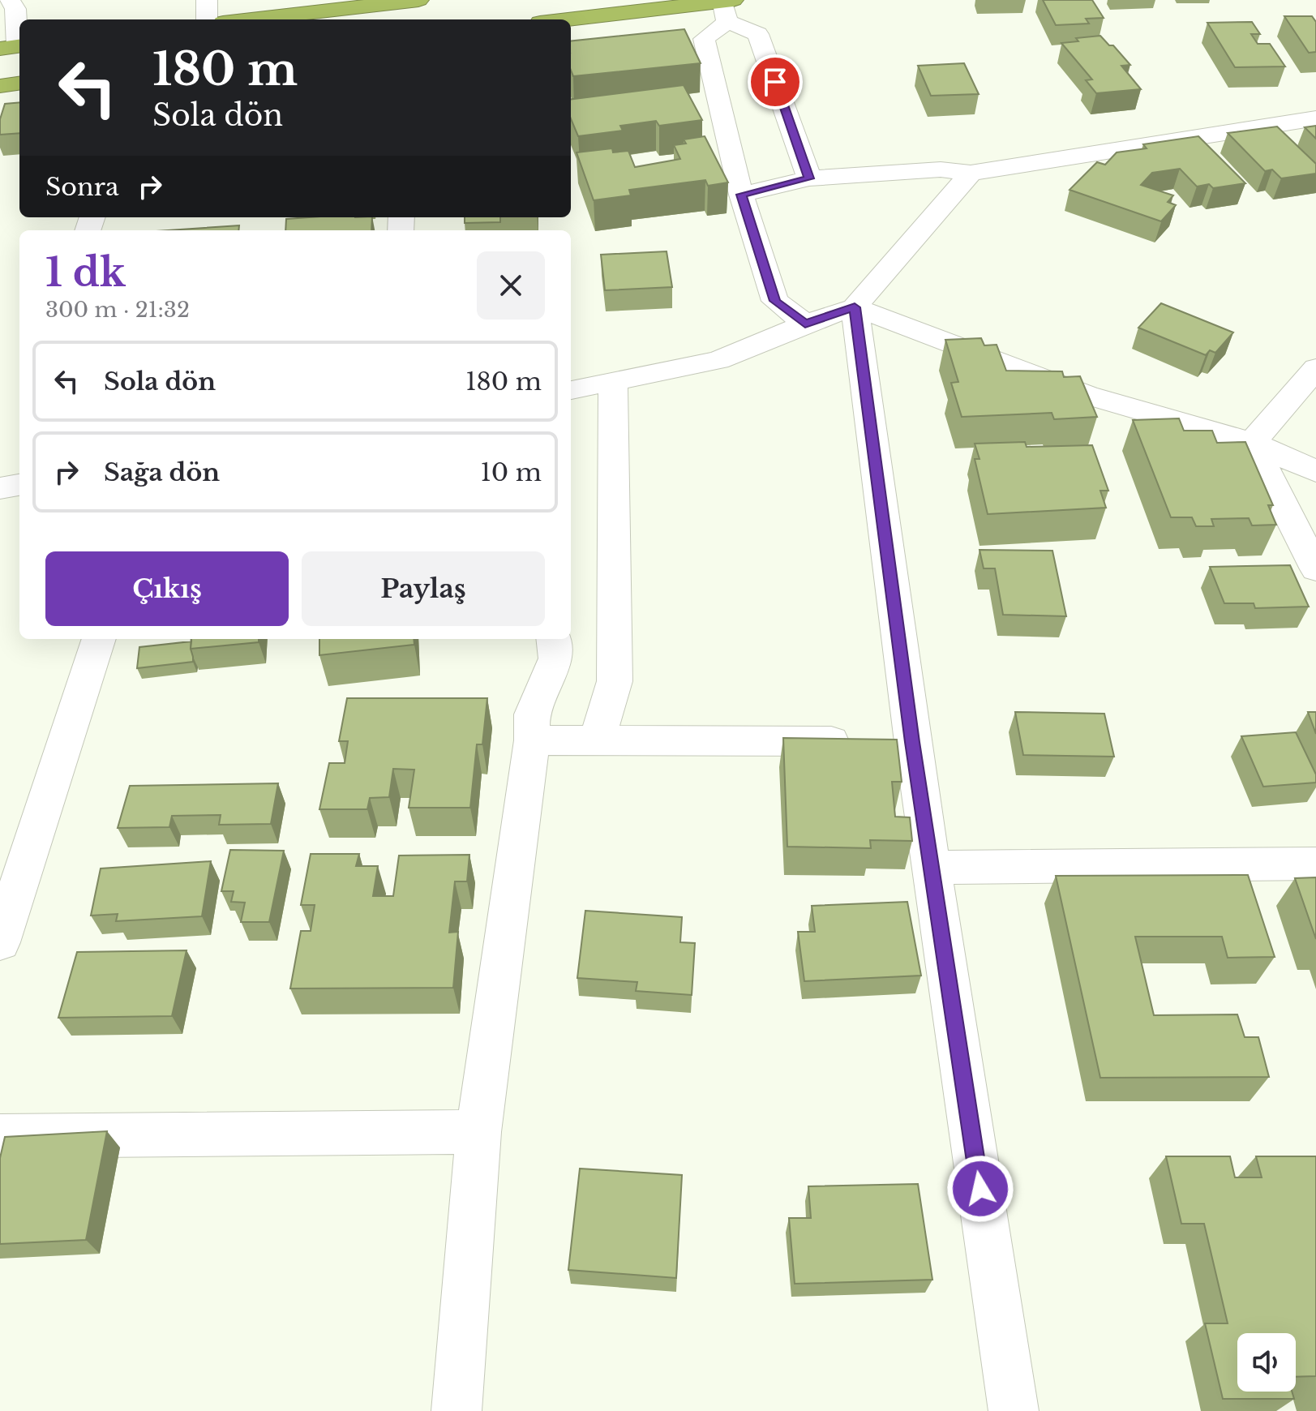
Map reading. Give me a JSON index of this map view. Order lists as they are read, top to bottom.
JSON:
{
  "page": {
    "turn": ["180 m", "Sola dön"],
    "then": "Sonra",
    "heading": ["1 dk", "300 m · 21:32"],
    "list": [
      {
        "name": "Sola dön",
        "value": "180 m"
      },
      {
        "name": "Sağa dön",
        "value": "10 m"
      }
    ],
    "buttons": ["Çıkış", "Paylaş"]
  }
}
